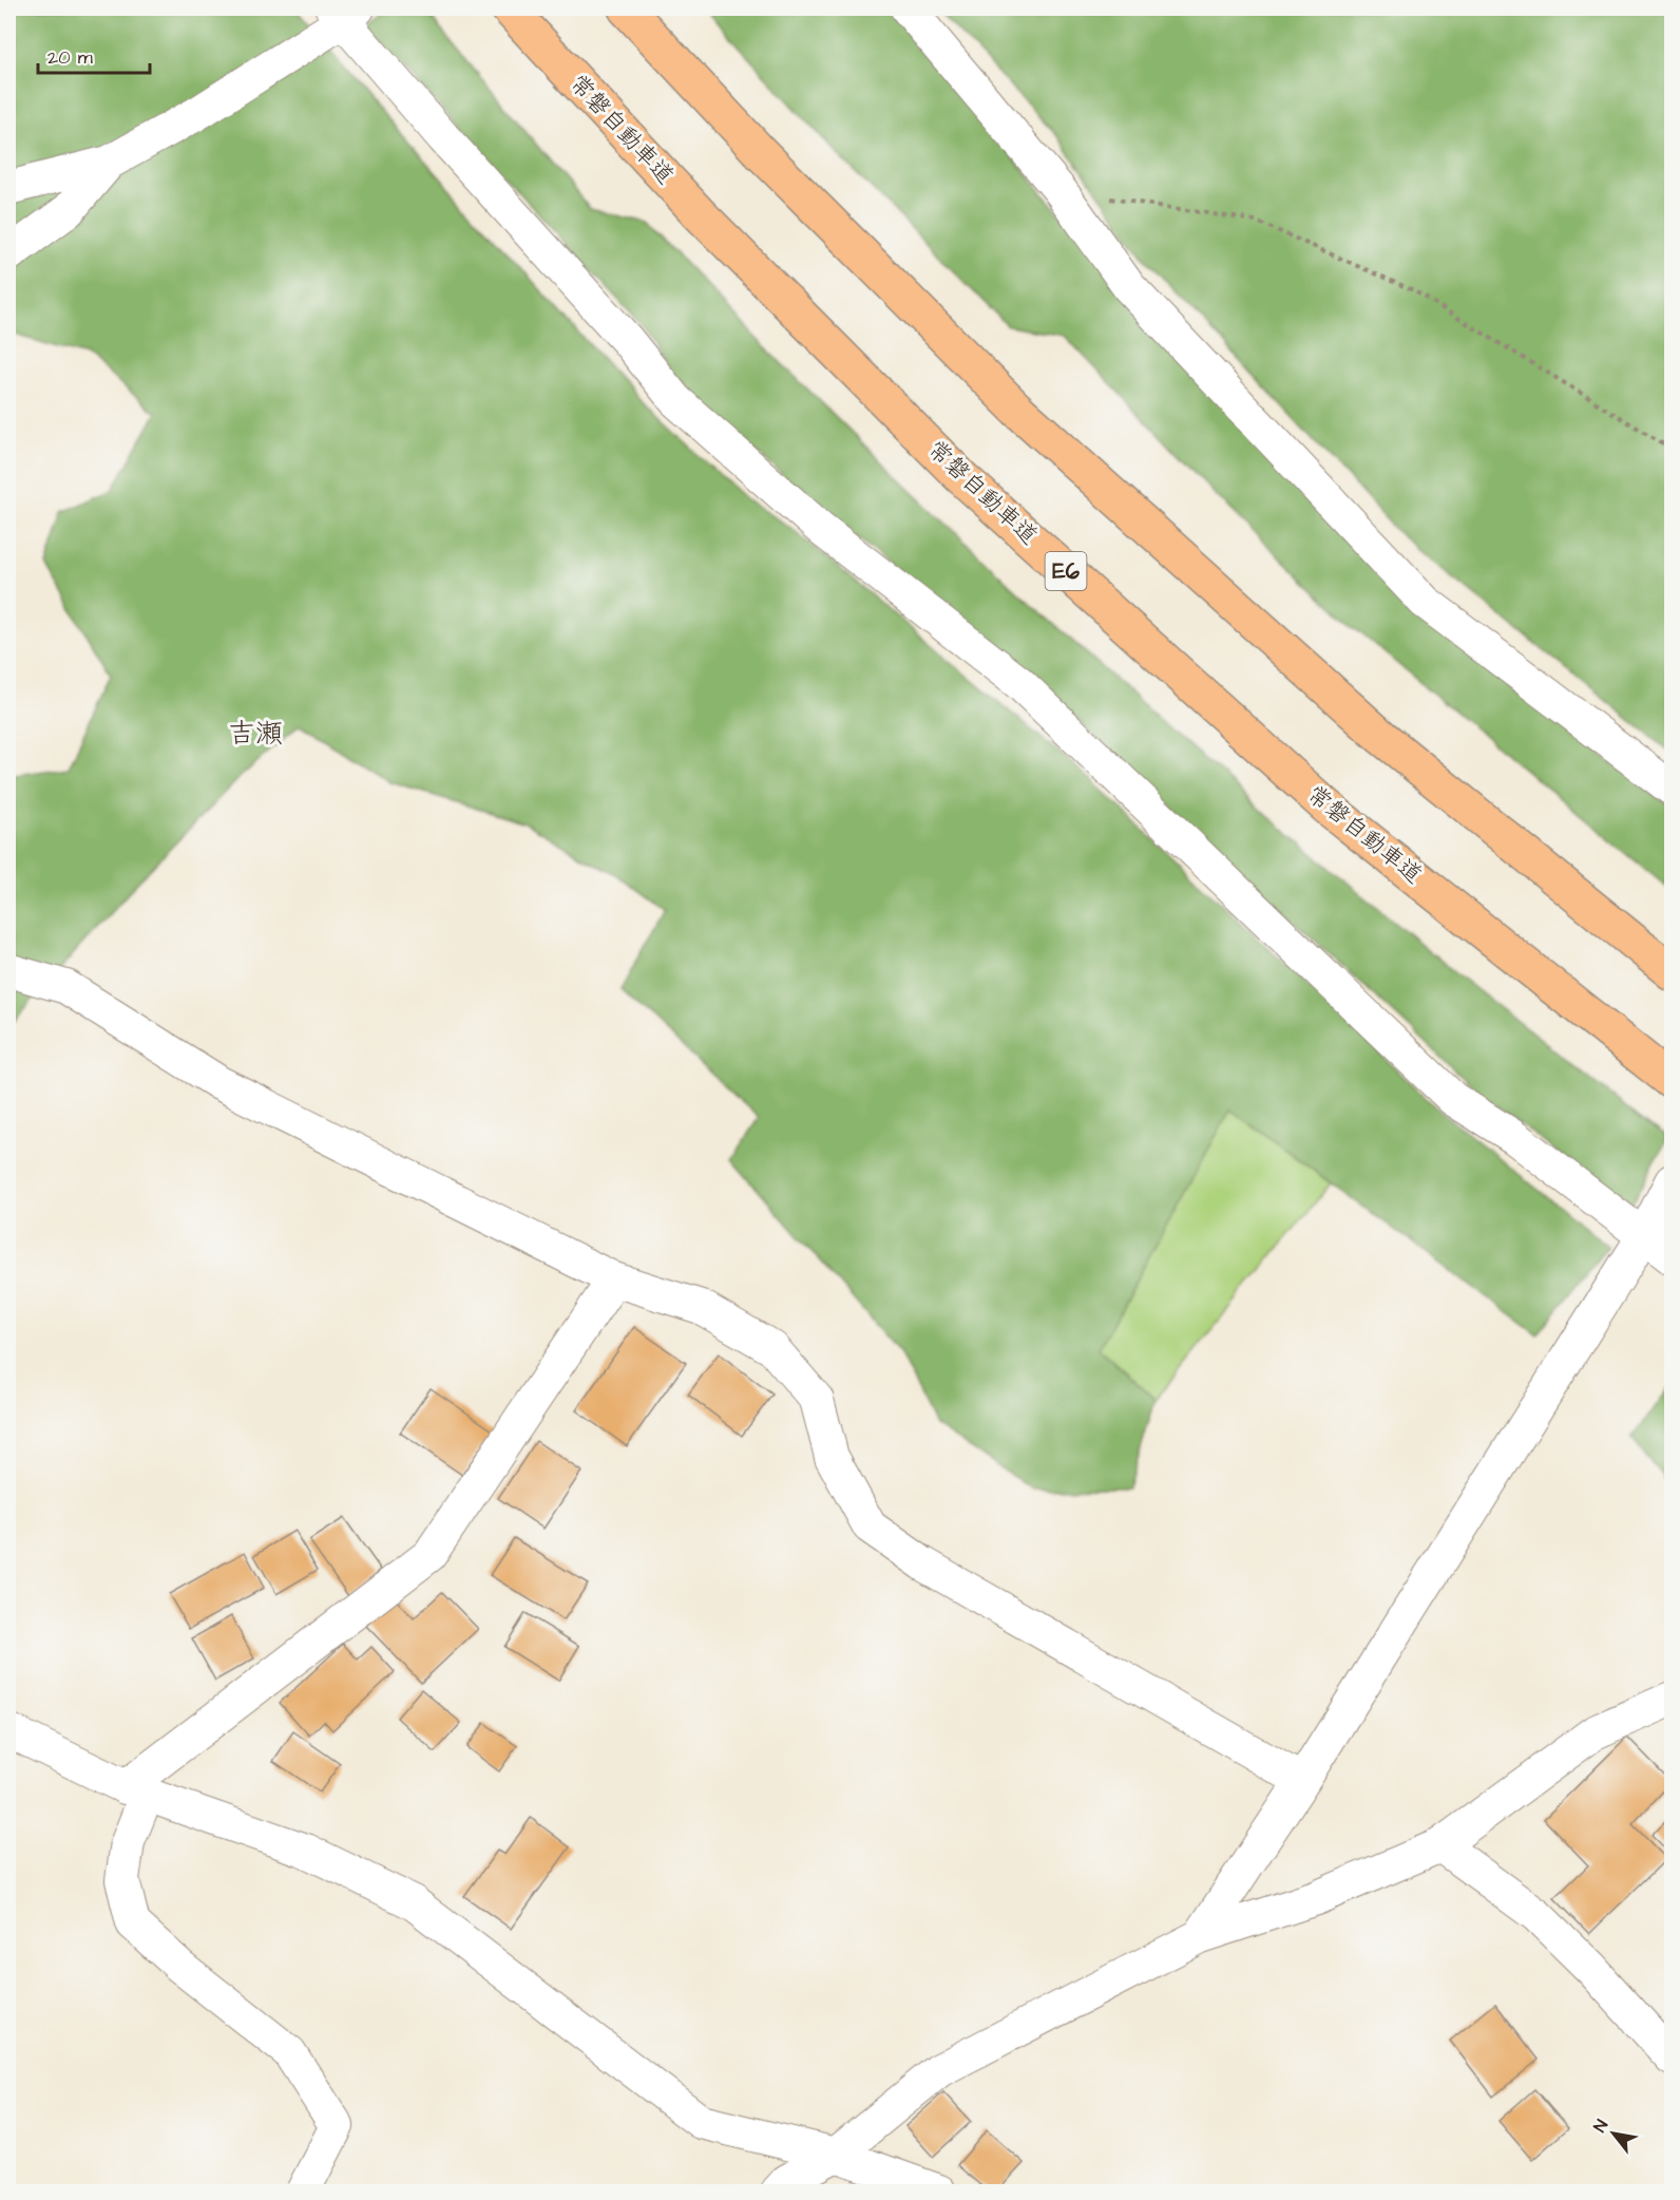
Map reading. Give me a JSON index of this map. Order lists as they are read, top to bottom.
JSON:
{
  "streets": {
    "highway": ["常磐自動車道", "E6"]
  },
  "districts": ["吉瀬"],
  "scale_bar": "20 m",
  "north": "top left"
}
